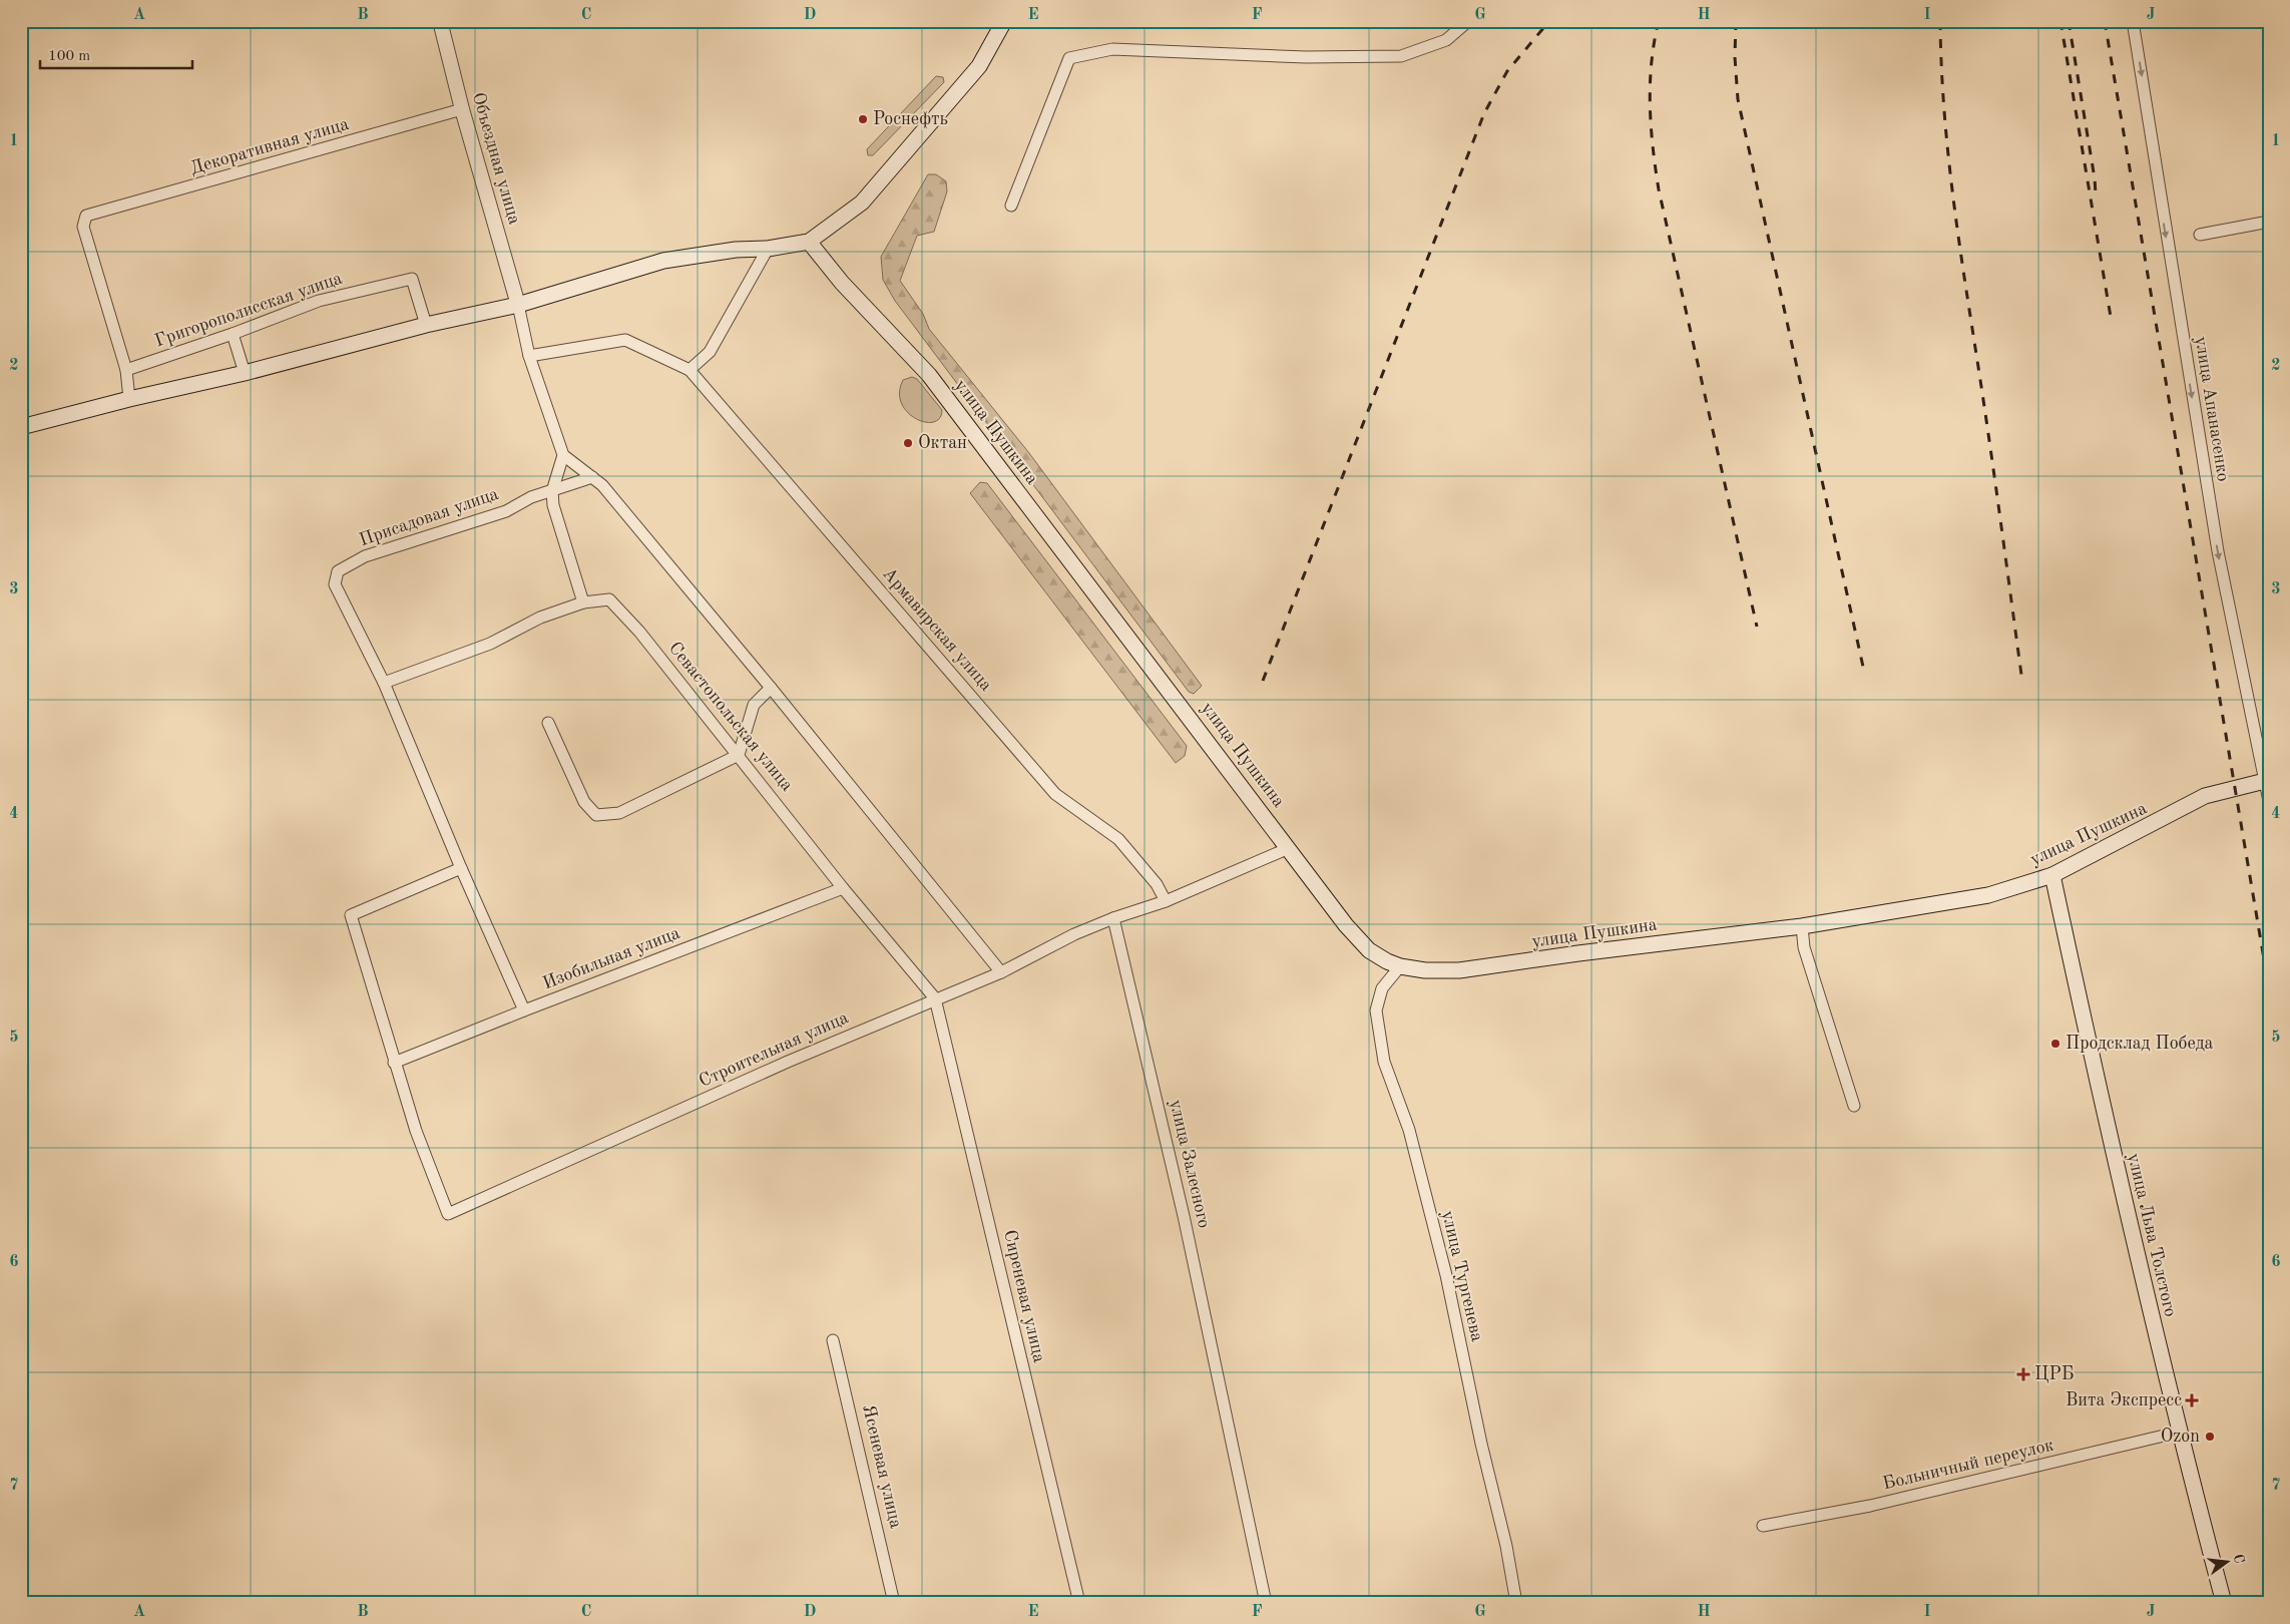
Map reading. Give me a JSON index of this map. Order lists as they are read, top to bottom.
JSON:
{
  "streets": {
    "main road": ["улица Пушкина", "улица Льва Толстого"],
    "street": [
      "Декоративная улица",
      "Объездная улица",
      "Григорополисская улица",
      "улица Апанасенко",
      "Присадовая улица",
      "Армавирская улица",
      "Севастопольская улица",
      "Изобильная улица",
      "Строительная улица",
      "улица Залесного",
      "улица Тургенева",
      "Сиреневая улица",
      "Больничный переулок",
      "Ясеневая улица"
    ]
  },
  "crossings": [
    ["Декоративная улица", "Объездная улица"],
    ["Декоративная улица", "Григорополисская улица"],
    ["улица Апанасенко", "улица Пушкина"],
    ["улица Пушкина", "улица Льва Толстого"],
    ["улица Пушкина", "улица Тургенева"],
    ["Присадовая улица", "Изобильная улица"],
    ["Севастопольская улица", "Изобильная улица"],
    ["Севастопольская улица", "Строительная улица"],
    ["Севастопольская улица", "Сиреневая улица"],
    ["Изобильная улица", "Строительная улица"],
    ["Строительная улица", "улица Залесного"],
    ["Строительная улица", "Сиреневая улица"],
    ["улица Льва Толстого", "Больничный переулок"]
  ],
  "one_way": ["улица Апанасенко"],
  "places": {
    "other": [
      "Роснефть",
      "Октан",
      "Продсклад Победа",
      "Ozon"
    ],
    "health": ["ЦРБ", "Вита Экспресс"]
  },
  "scale_bar": "100 m",
  "north": "right",
  "grid": {
    "columns": [
      "A",
      "B",
      "C",
      "D",
      "E",
      "F",
      "G",
      "H",
      "I",
      "J"
    ],
    "rows": [
      "1",
      "2",
      "3",
      "4",
      "5",
      "6",
      "7"
    ]
  }
}
